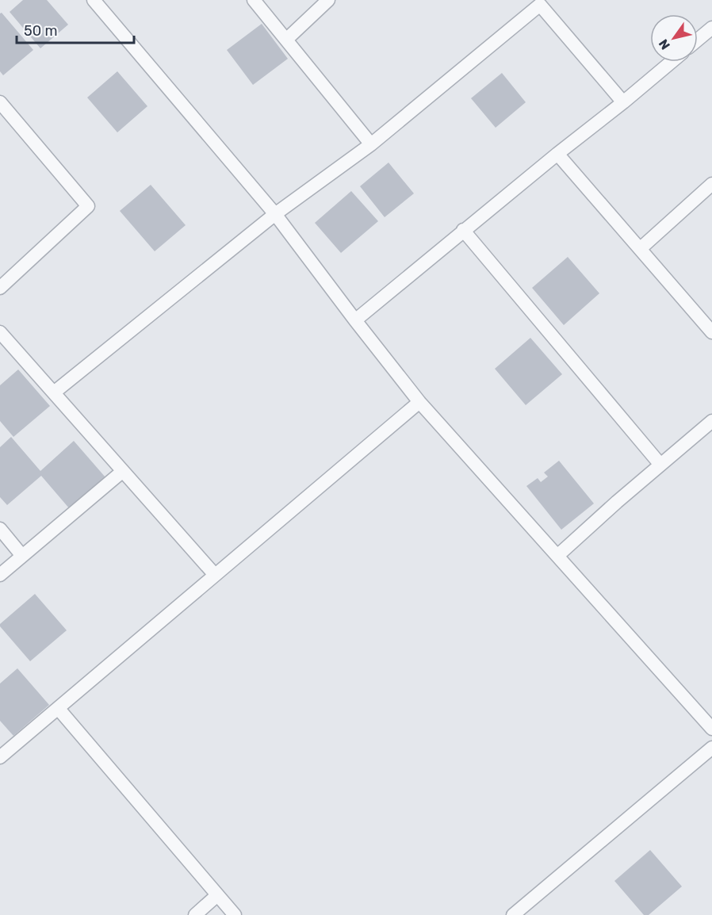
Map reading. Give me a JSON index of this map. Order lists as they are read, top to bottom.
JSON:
{
  "scale_bar": "50 m",
  "north": "bottom left"
}
